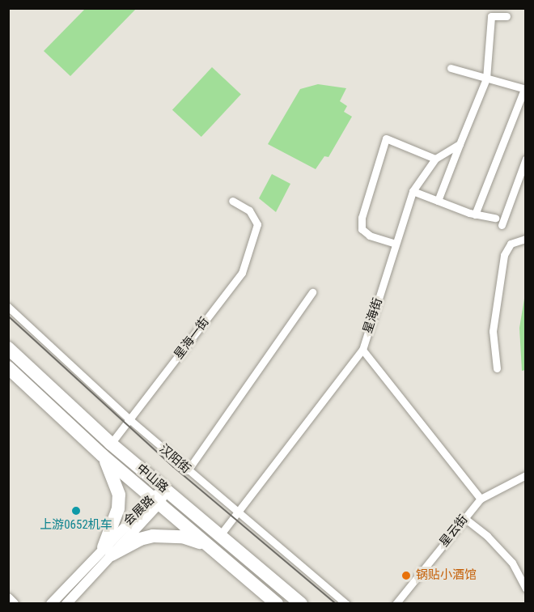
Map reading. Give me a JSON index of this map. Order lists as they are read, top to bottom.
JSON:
{
  "streets": {
    "highway": ["中山路"],
    "main road": ["会展路"],
    "street": [
      "星海街",
      "星海一街",
      "汉阳街",
      "星云街"
    ]
  },
  "crossings": [
    ["星海街", "汉阳街"],
    ["星海街", "中山路"],
    ["星海一街", "汉阳街"],
    ["星海一街", "中山路"],
    ["中山路", "会展路"]
  ],
  "places": ["上游0652机车", "锅贴小酒馆"]
}
